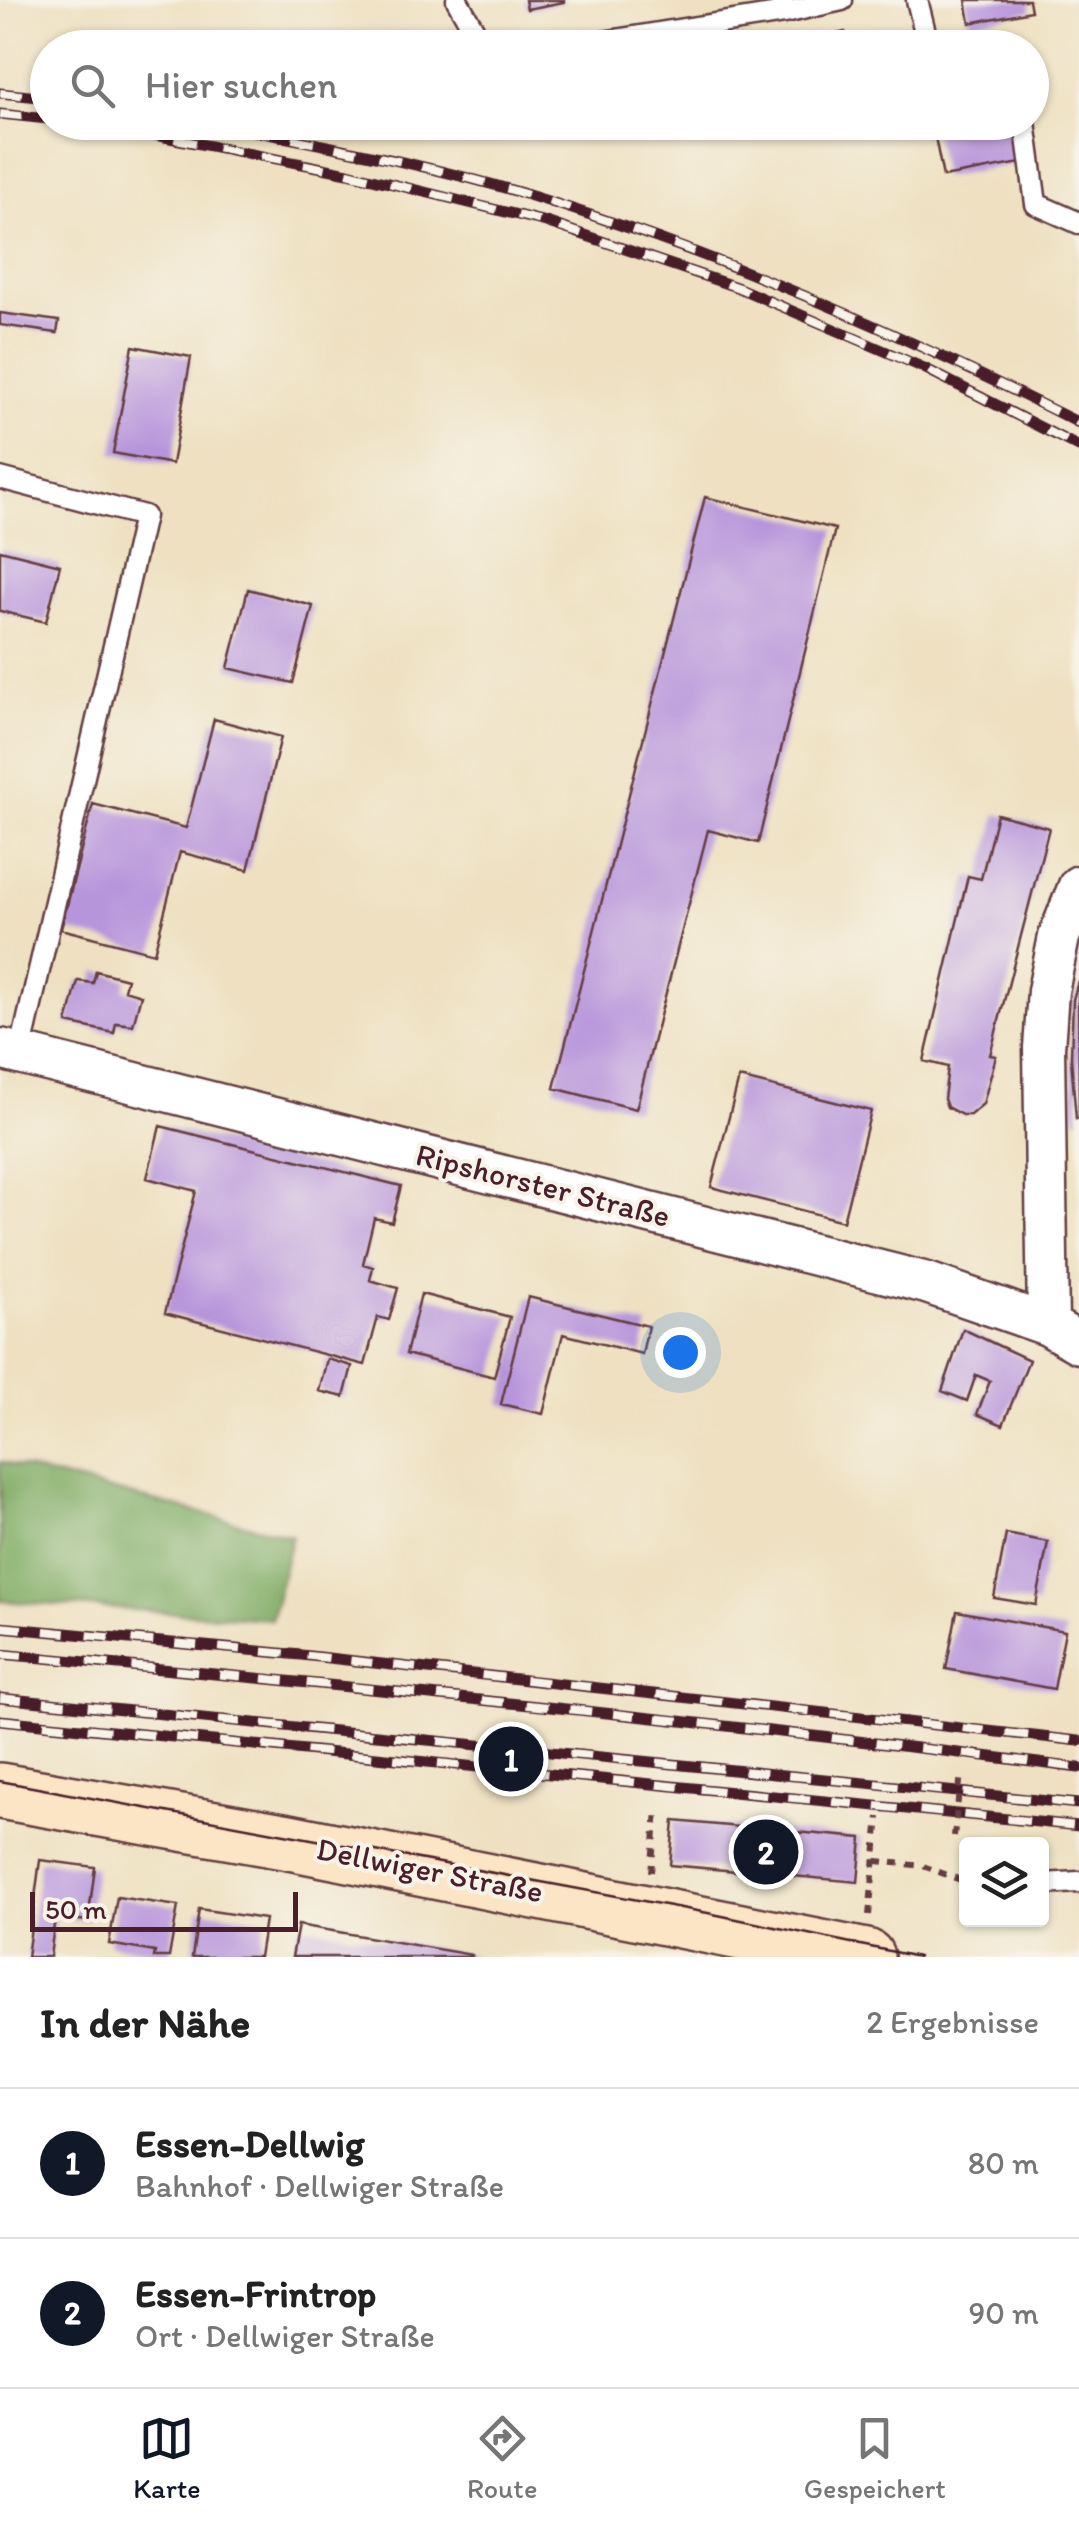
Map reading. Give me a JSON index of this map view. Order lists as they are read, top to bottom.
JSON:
{
  "streets": {
    "main road": ["Dellwiger Straße"],
    "street": ["Ripshorster Straße"]
  },
  "scale_bar": "50 m",
  "page": {
    "search": "Hier suchen",
    "pins": ["1", "2"],
    "scale": "50 m",
    "heading": ["In der Nähe", "2 Ergebnisse"],
    "list": [
      {
        "mark": "1",
        "name": "Essen-Dellwig",
        "note": "Bahnhof · Dellwiger Straße",
        "value": "80 m"
      },
      {
        "mark": "2",
        "name": "Essen-Frintrop",
        "note": "Ort · Dellwiger Straße",
        "value": "90 m"
      }
    ],
    "nav": ["Karte", "Route", "Gespeichert"]
  }
}
